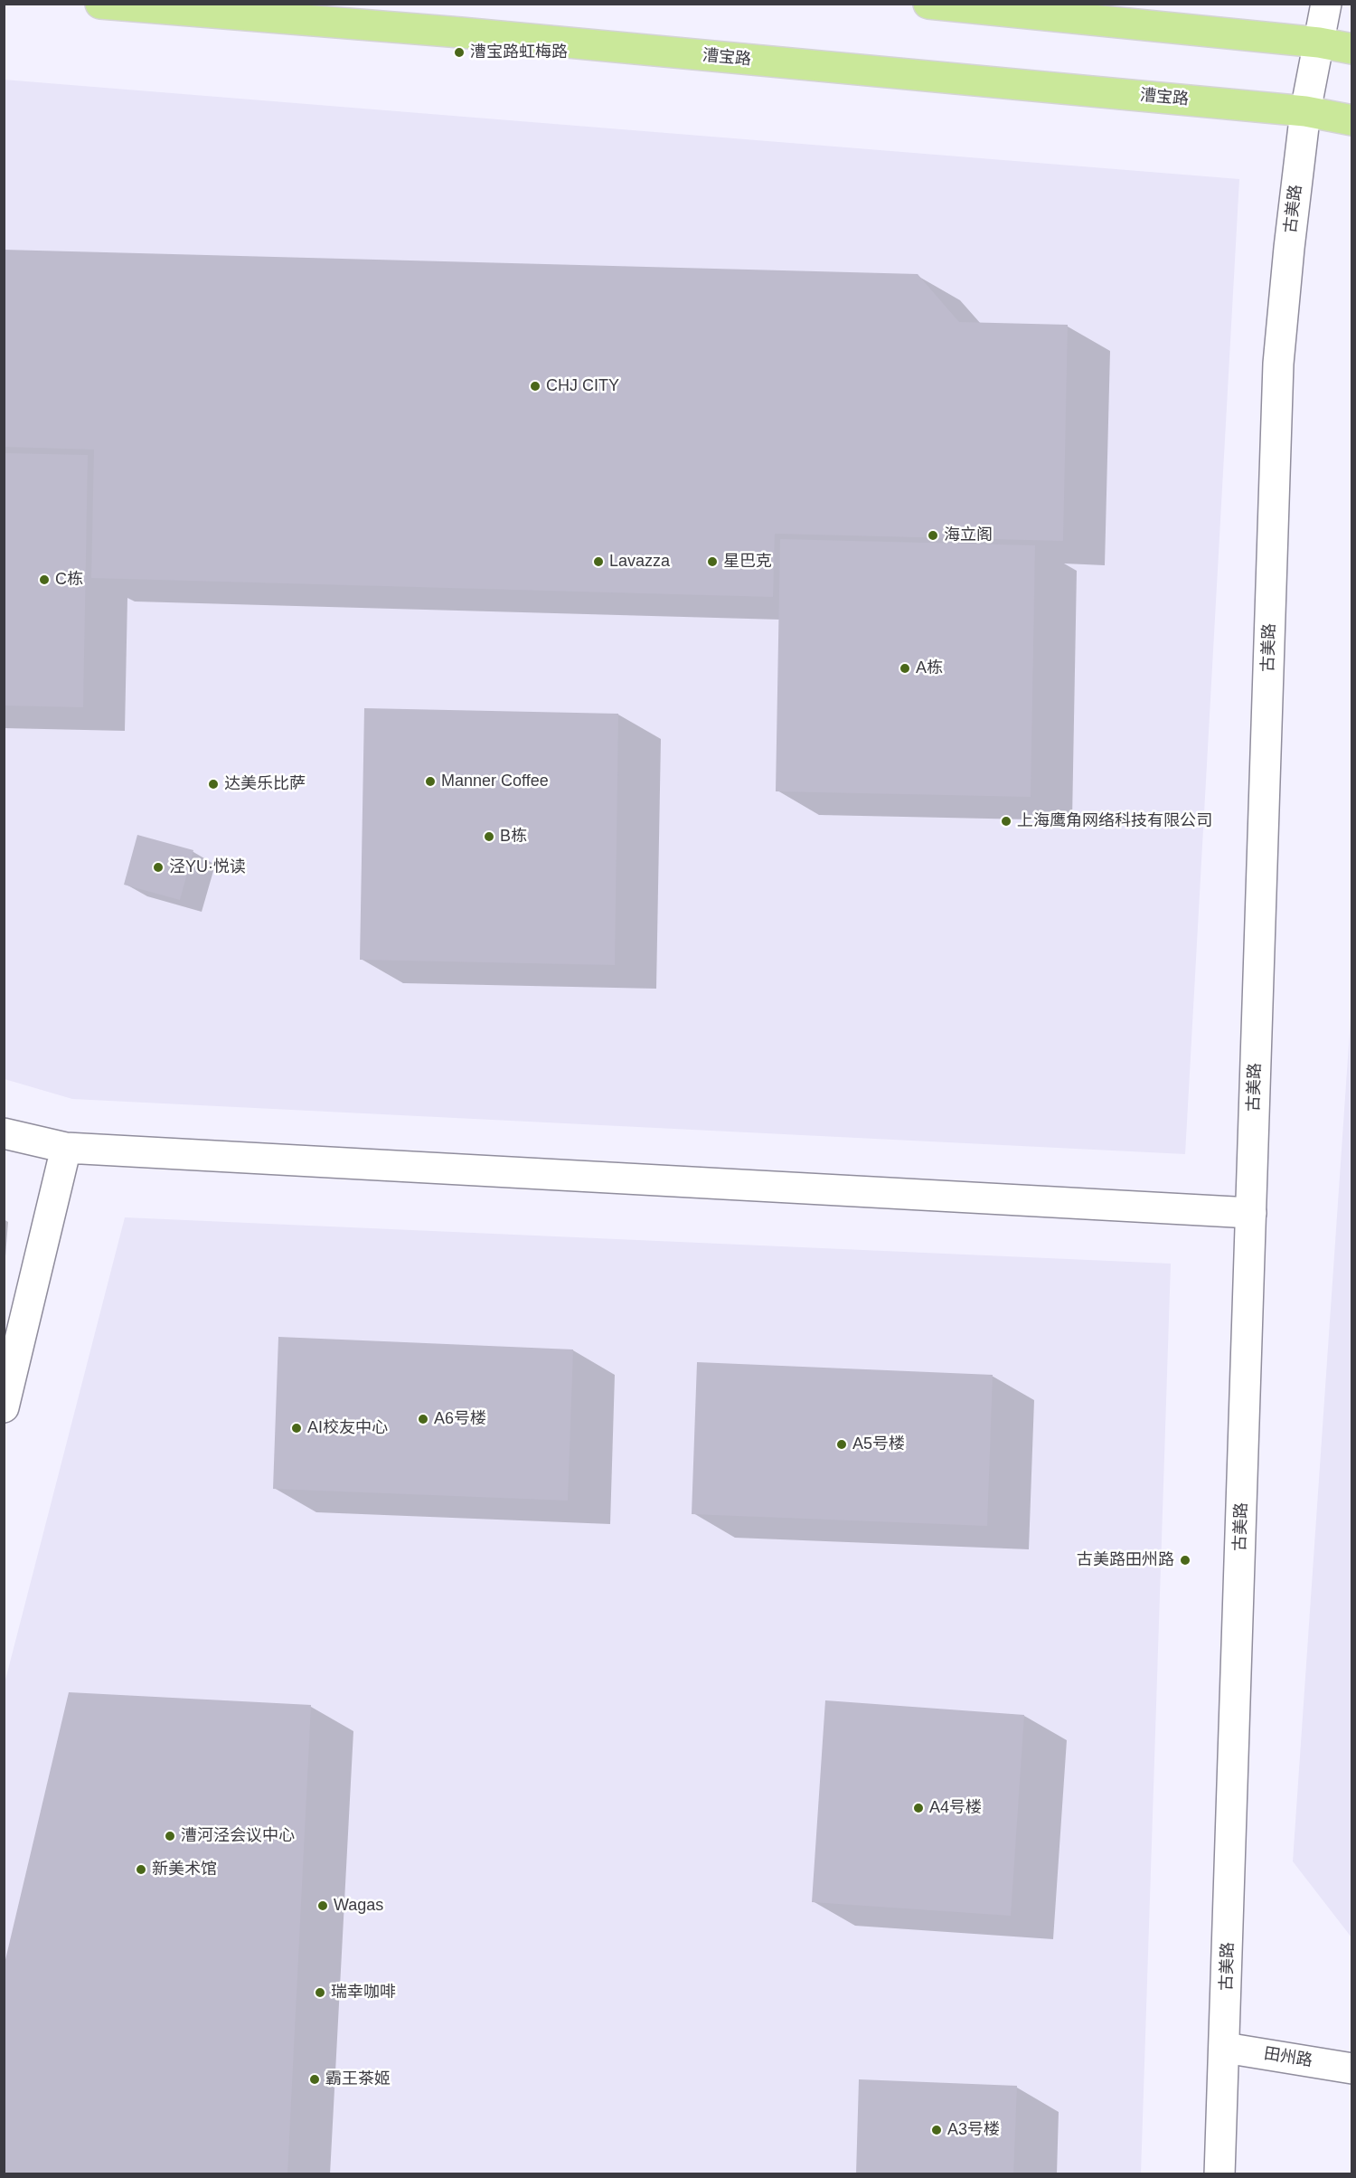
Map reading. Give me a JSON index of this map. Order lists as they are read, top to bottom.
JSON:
{
  "streets": {
    "main road": ["漕宝路"],
    "street": ["古美路", "田州路"]
  },
  "crossings": [
    ["漕宝路", "古美路"],
    ["古美路", "田州路"]
  ],
  "places": [
    "漕宝路虹梅路",
    "CHJ CITY",
    "海立阁",
    "Lavazza",
    "星巴克",
    "C栋",
    "A栋",
    "Manner Coffee",
    "达美乐比萨",
    "上海鹰角网络科技有限公司",
    "B栋",
    "泾YU·悦读",
    "A6号楼",
    "AI校友中心",
    "A5号楼",
    "古美路田州路",
    "A4号楼",
    "漕河泾会议中心",
    "新美术馆",
    "Wagas",
    "瑞幸咖啡",
    "霸王茶姬",
    "A3号楼"
  ]
}
